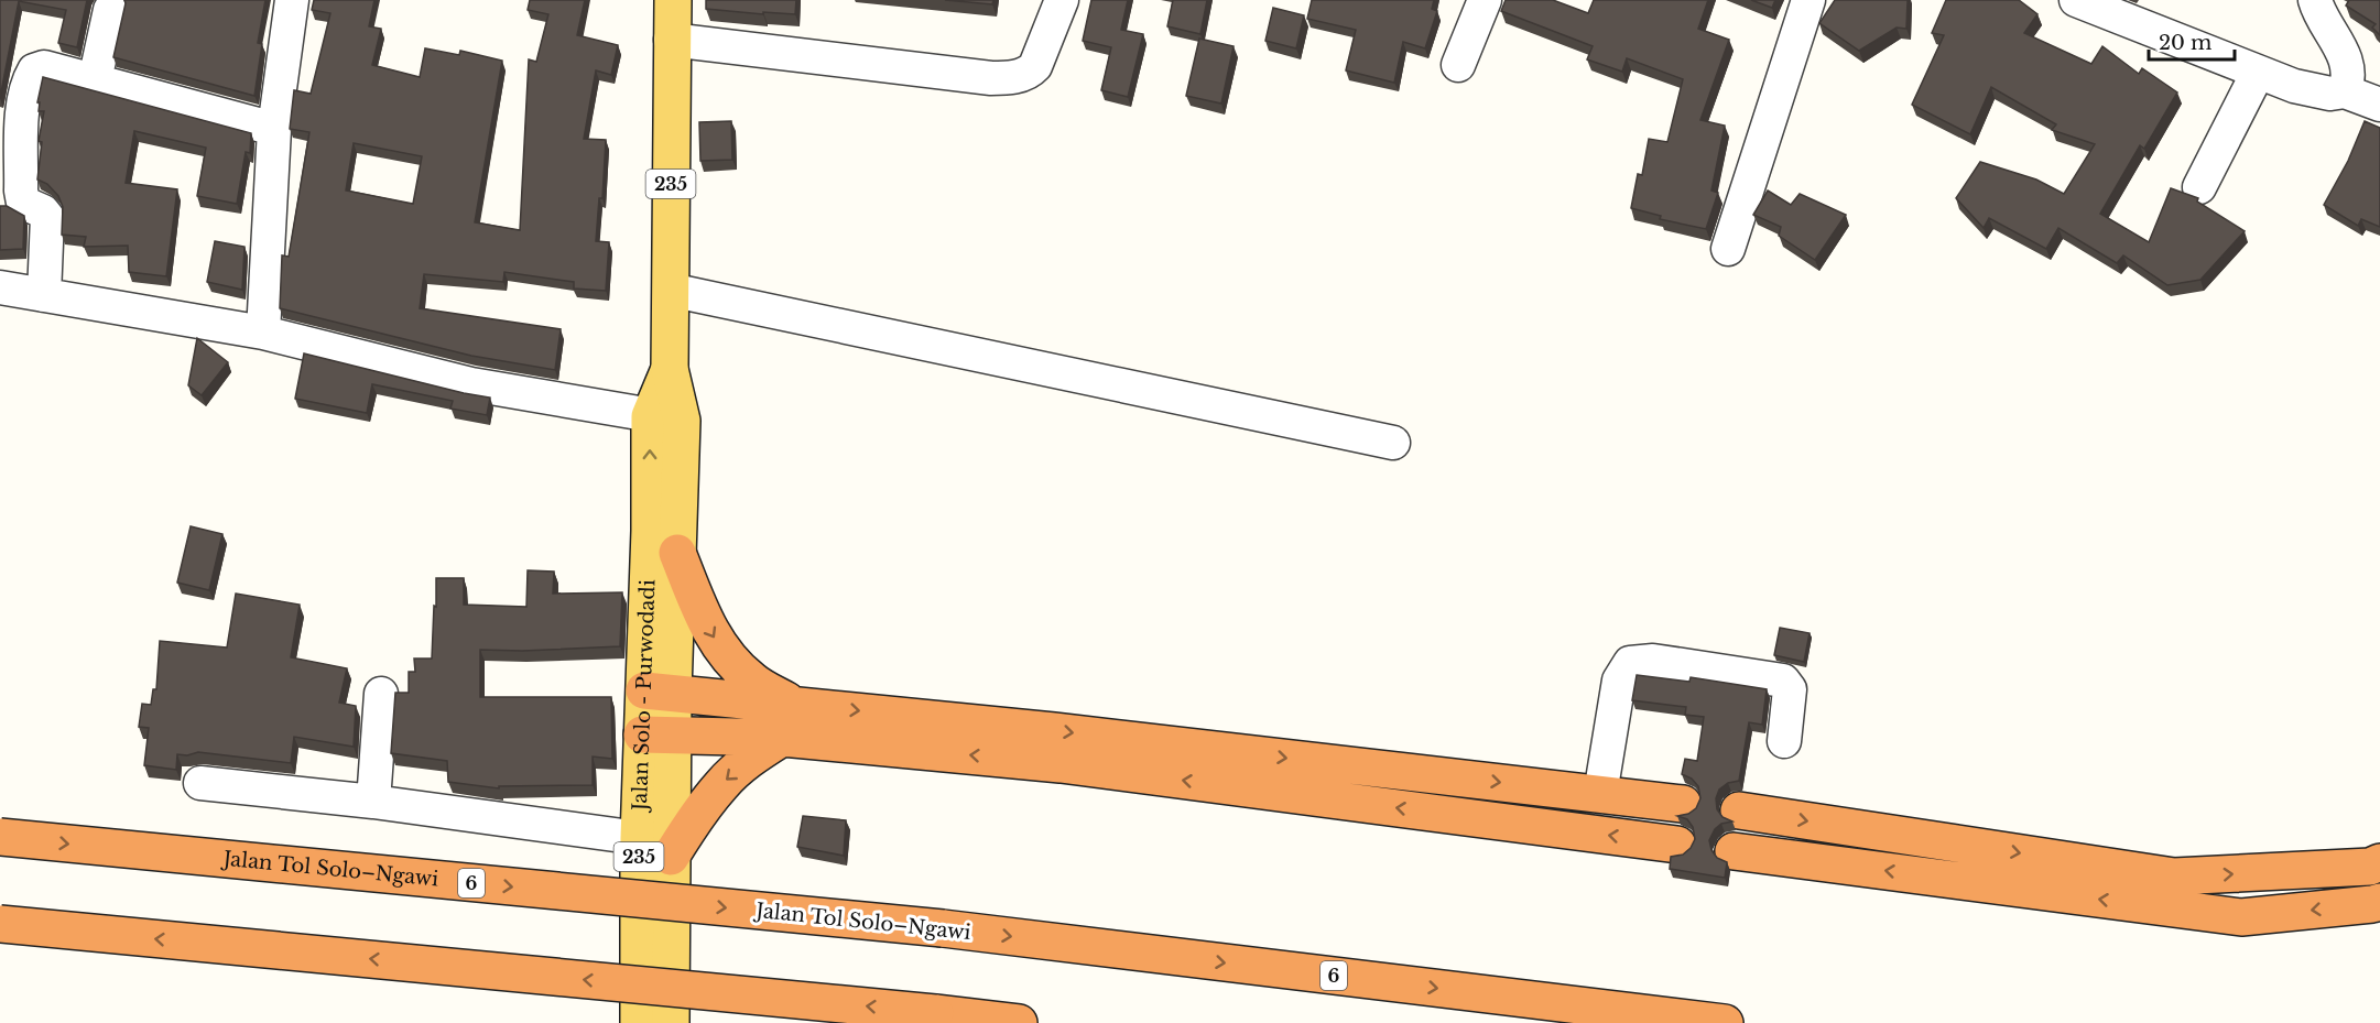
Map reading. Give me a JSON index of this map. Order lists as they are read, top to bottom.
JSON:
{
  "streets": {
    "highway": ["Jalan Tol Solo–Ngawi", "6"],
    "main road": ["235", "Jalan Solo - Purwodadi"]
  },
  "scale_bar": "20 m"
}
